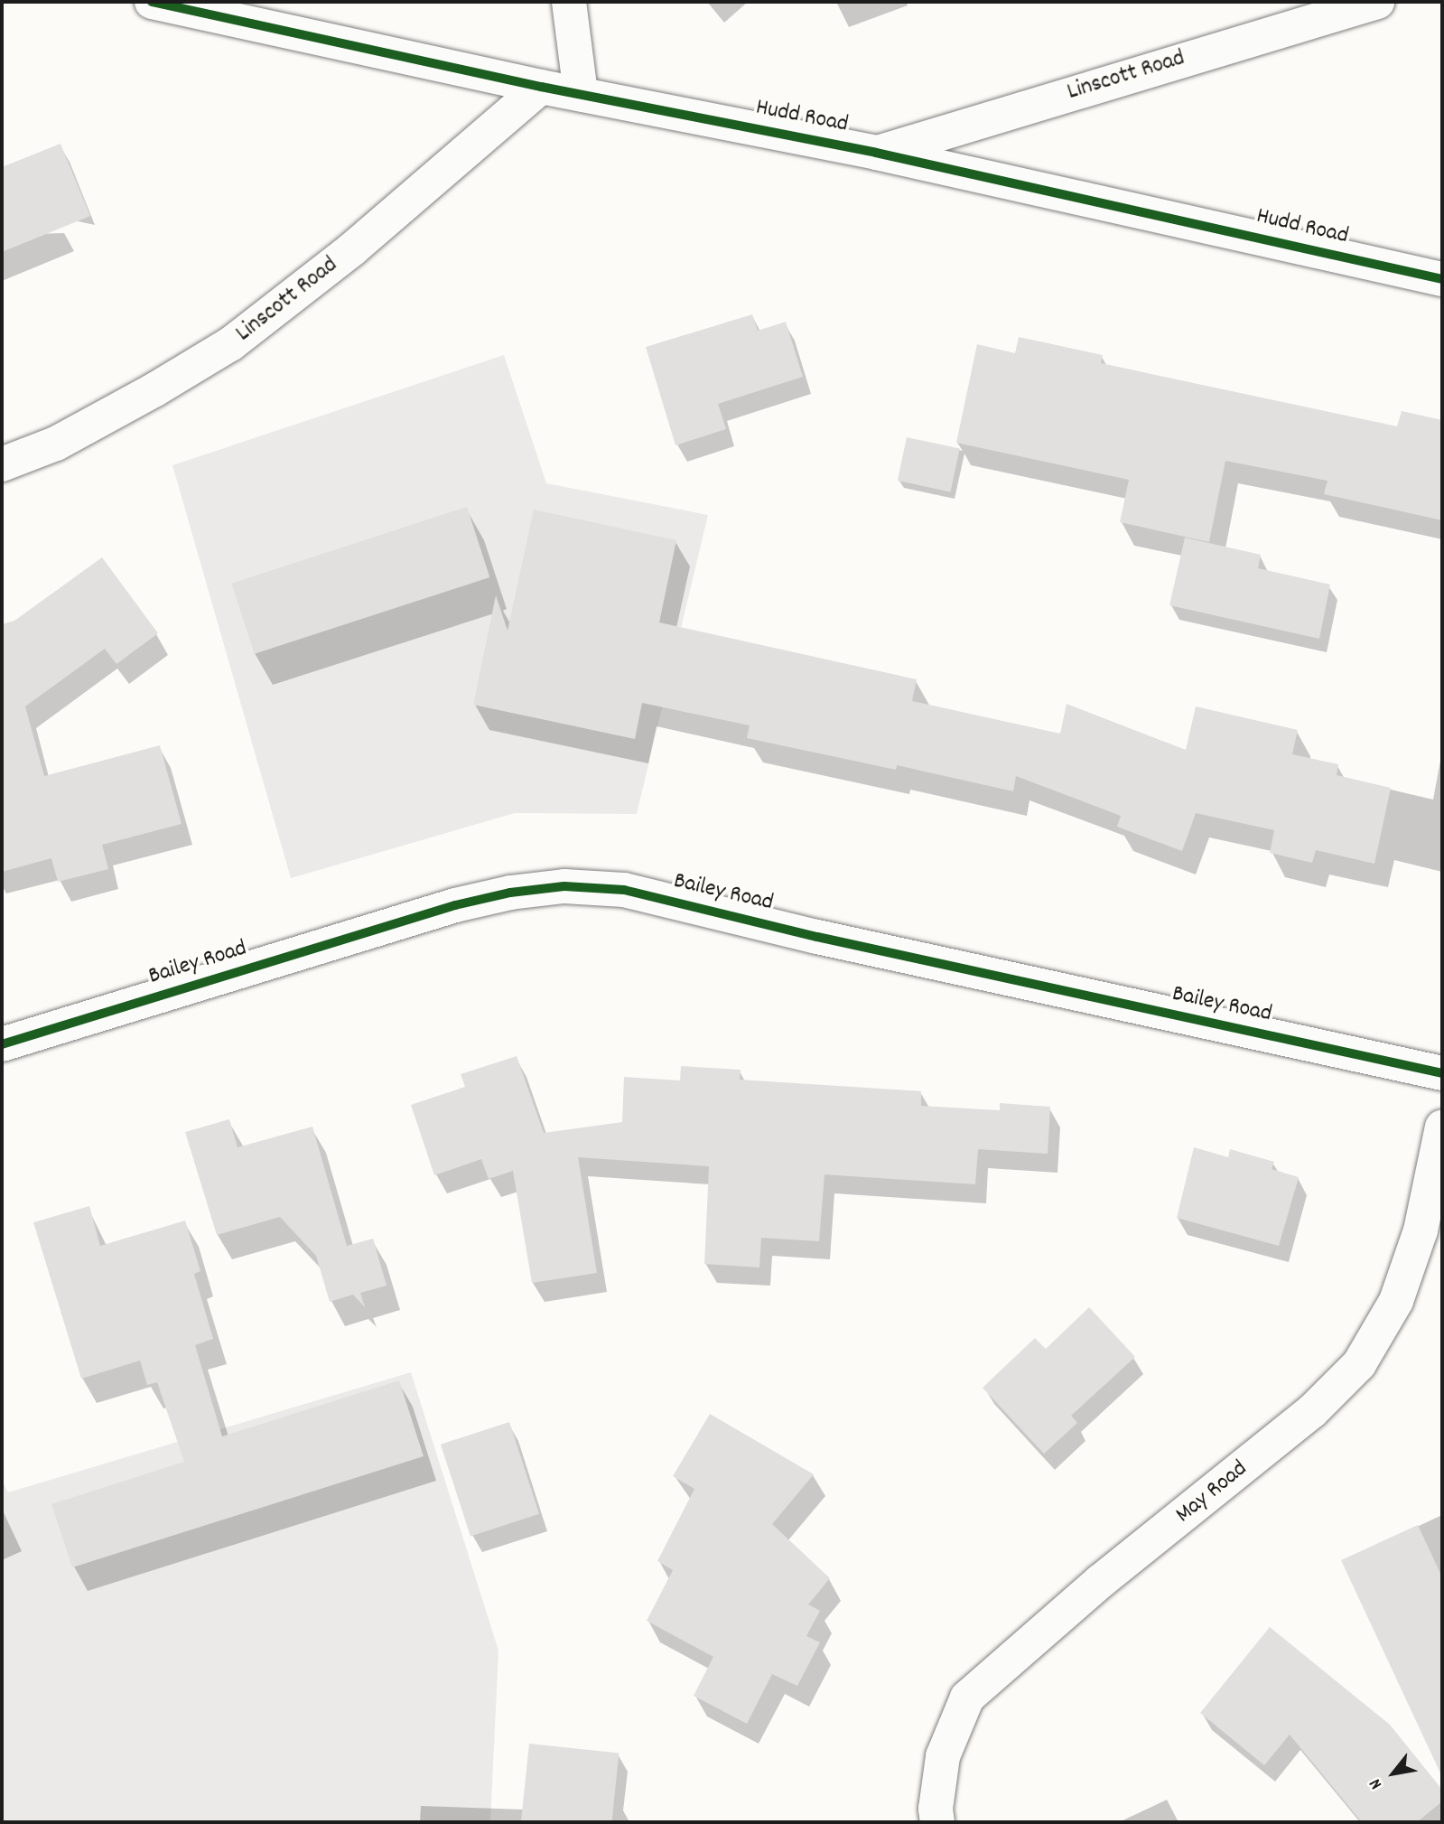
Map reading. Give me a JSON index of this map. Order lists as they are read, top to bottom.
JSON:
{
  "streets": {
    "street": [
      "Linscott Road",
      "Hudd Road",
      "Bailey Road",
      "May Road"
    ]
  },
  "crossings": [
    ["Linscott Road", "Hudd Road"]
  ],
  "north": "bottom left"
}
